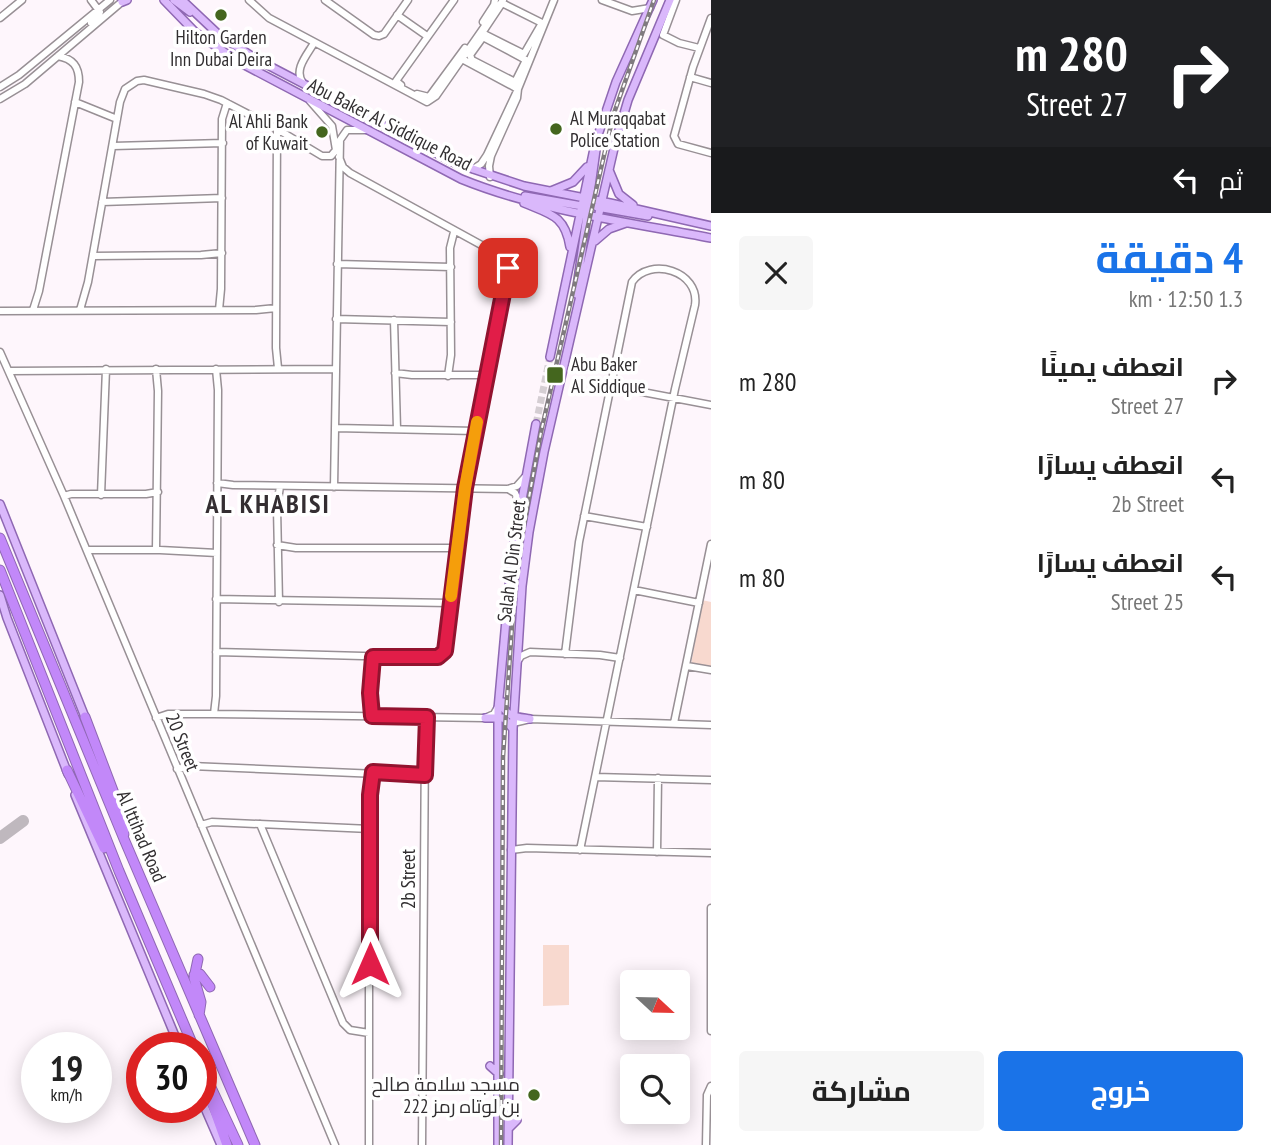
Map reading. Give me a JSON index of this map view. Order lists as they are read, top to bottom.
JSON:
{
  "streets": {
    "highway": ["Al Ittihad Road"],
    "main road": ["Abu Baker Al Siddique Road", "Salah Al Din Street"],
    "street": ["20 Street", "2b Street"]
  },
  "crossings": [
    ["Abu Baker Al Siddique Road", "Salah Al Din Street"]
  ],
  "districts": ["AL KHABISI"],
  "places": {
    "other": [
      "Hilton Garden Inn Dubai Deira",
      "Al Muraqqabat Police Station",
      "Al Ahli Bank of Kuwait",
      "مسجد سلامة صالح بن لوتاه رمز 222"
    ],
    "transit": ["Abu Baker Al Siddique"]
  },
  "north": "right",
  "page": {
    "turn": ["280 m", "27 Street"],
    "then": "ثم",
    "heading": ["4 دقيقة", "1.3 km · 12:50"],
    "list": [
      {
        "name": "انعطف يمينًا",
        "note": "27 Street",
        "value": "280 m"
      },
      {
        "name": "انعطف يسارًا",
        "note": "2b Street",
        "value": "80 m"
      },
      {
        "name": "انعطف يسارًا",
        "note": "25 Street",
        "value": "80 m"
      }
    ],
    "speed": "19 km/h",
    "limit": "30",
    "buttons": ["خروج", "مشاركة"]
  }
}
